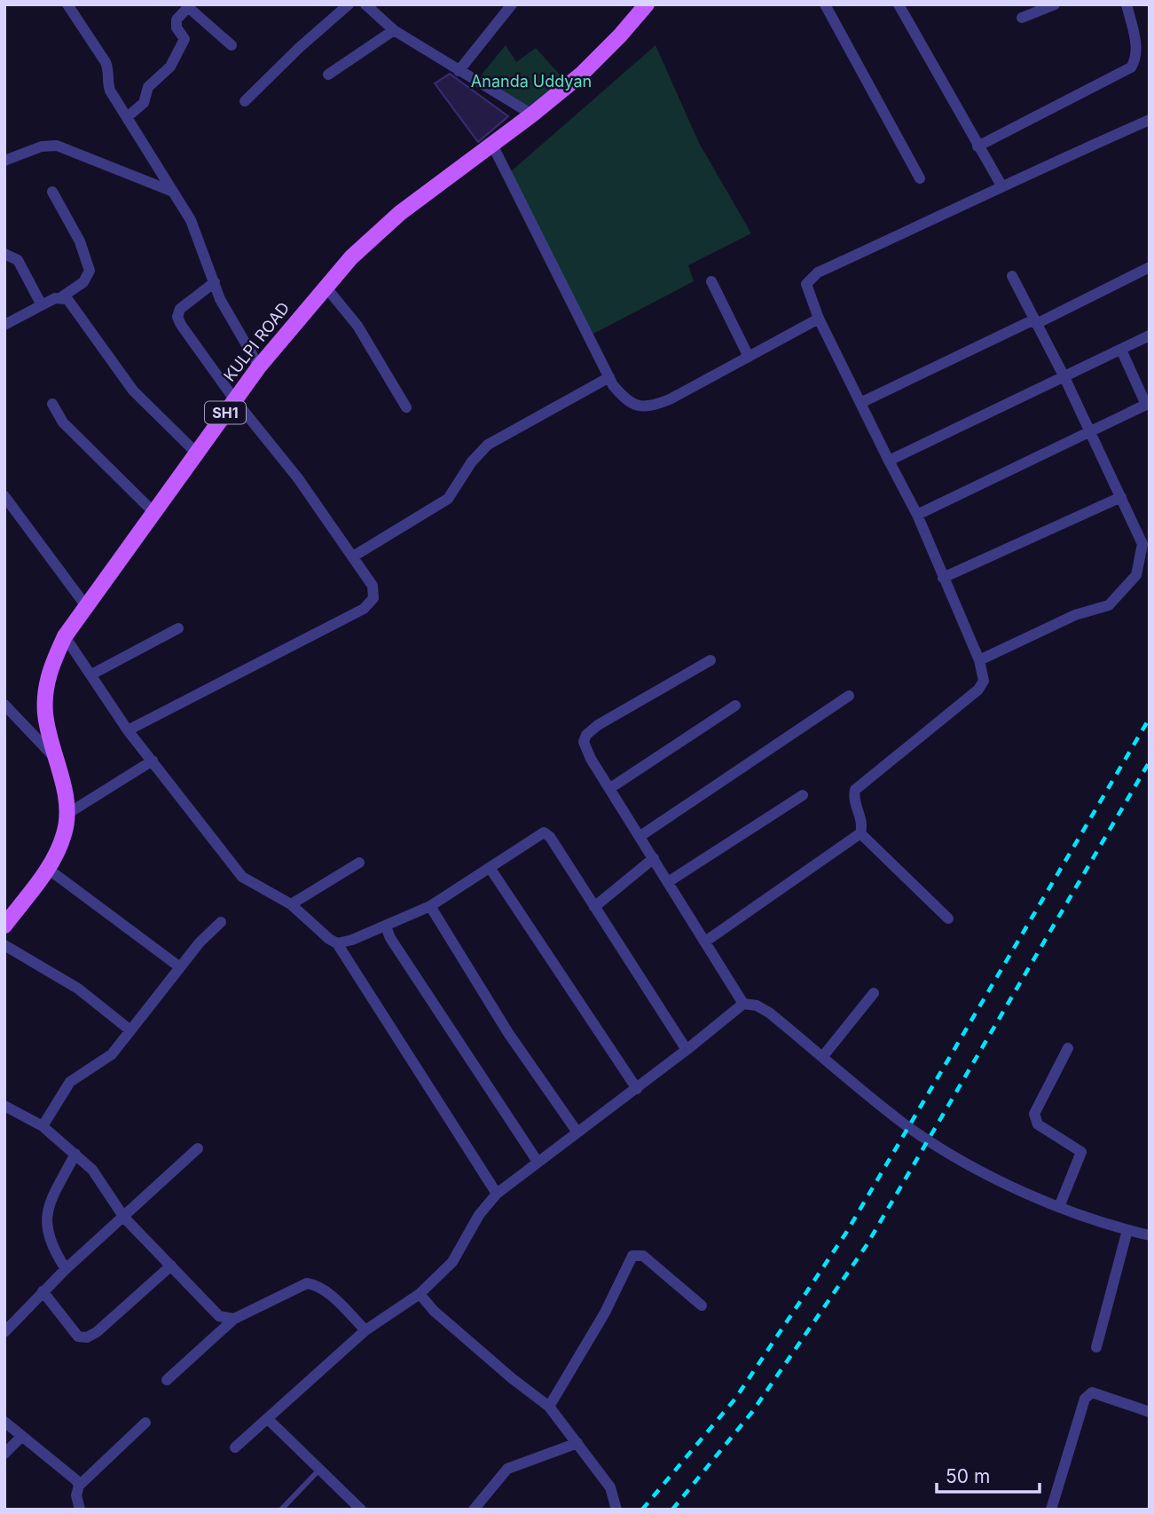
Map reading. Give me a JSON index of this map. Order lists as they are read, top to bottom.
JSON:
{
  "streets": {
    "main road": ["KULPI ROAD", "SH1"]
  },
  "parks": ["Ananda Uddyan"],
  "scale_bar": "50 m"
}
